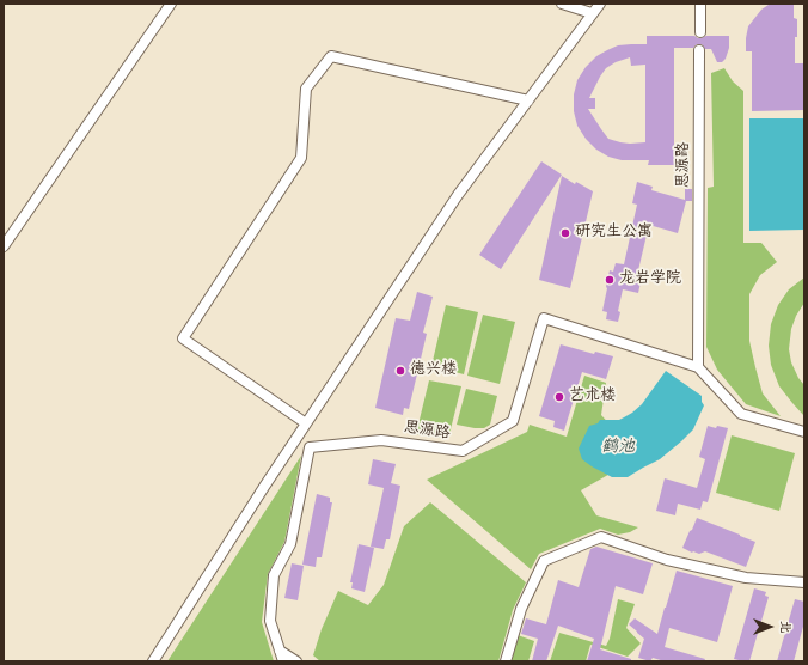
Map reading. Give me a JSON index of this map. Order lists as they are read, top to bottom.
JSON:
{
  "streets": {
    "street": ["思源路"]
  },
  "water": ["鹤池"],
  "places": [
    "研究生公寓",
    "龙岩学院",
    "德兴楼",
    "艺术楼"
  ],
  "north": "right"
}
